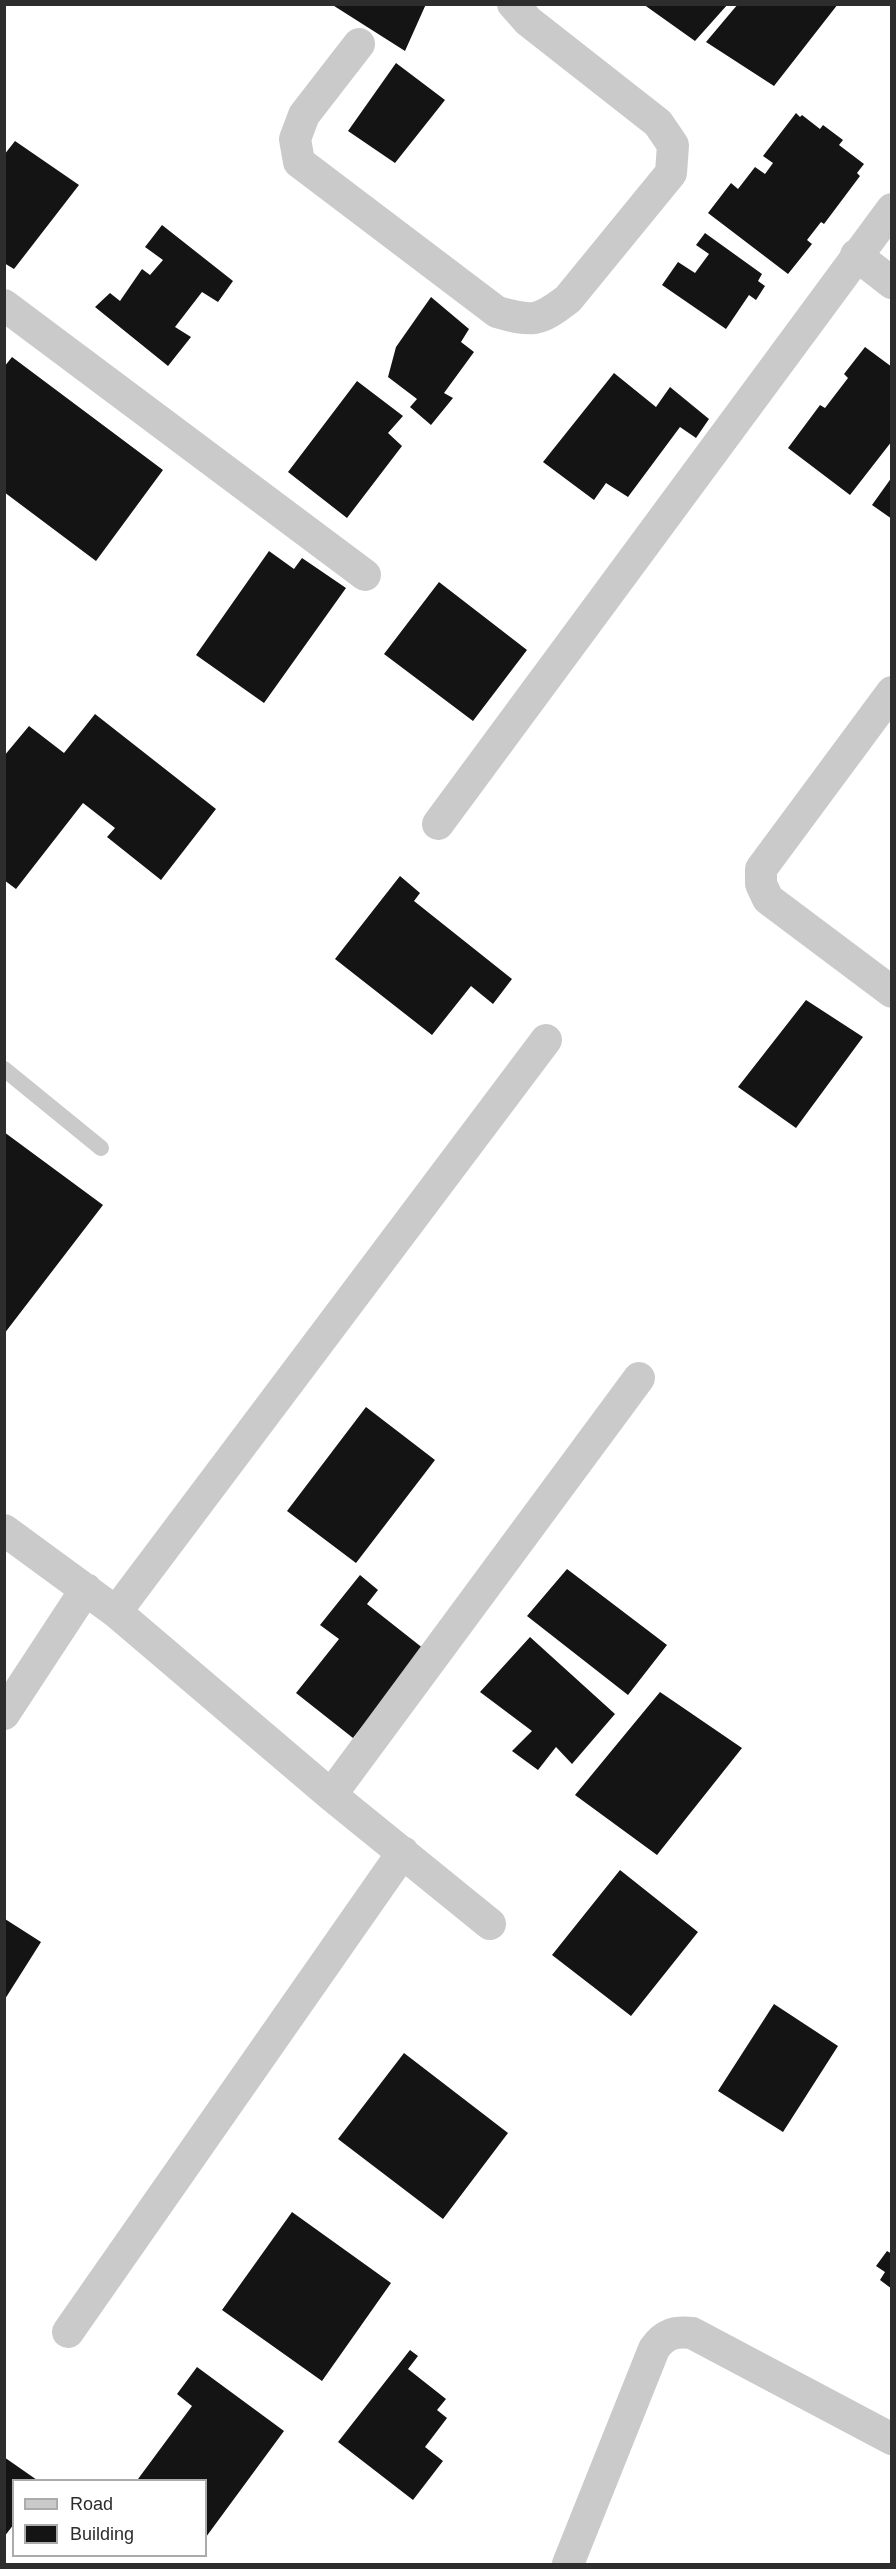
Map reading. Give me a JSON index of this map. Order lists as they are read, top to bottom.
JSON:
{
  "legend": ["Road", "Building"]
}
